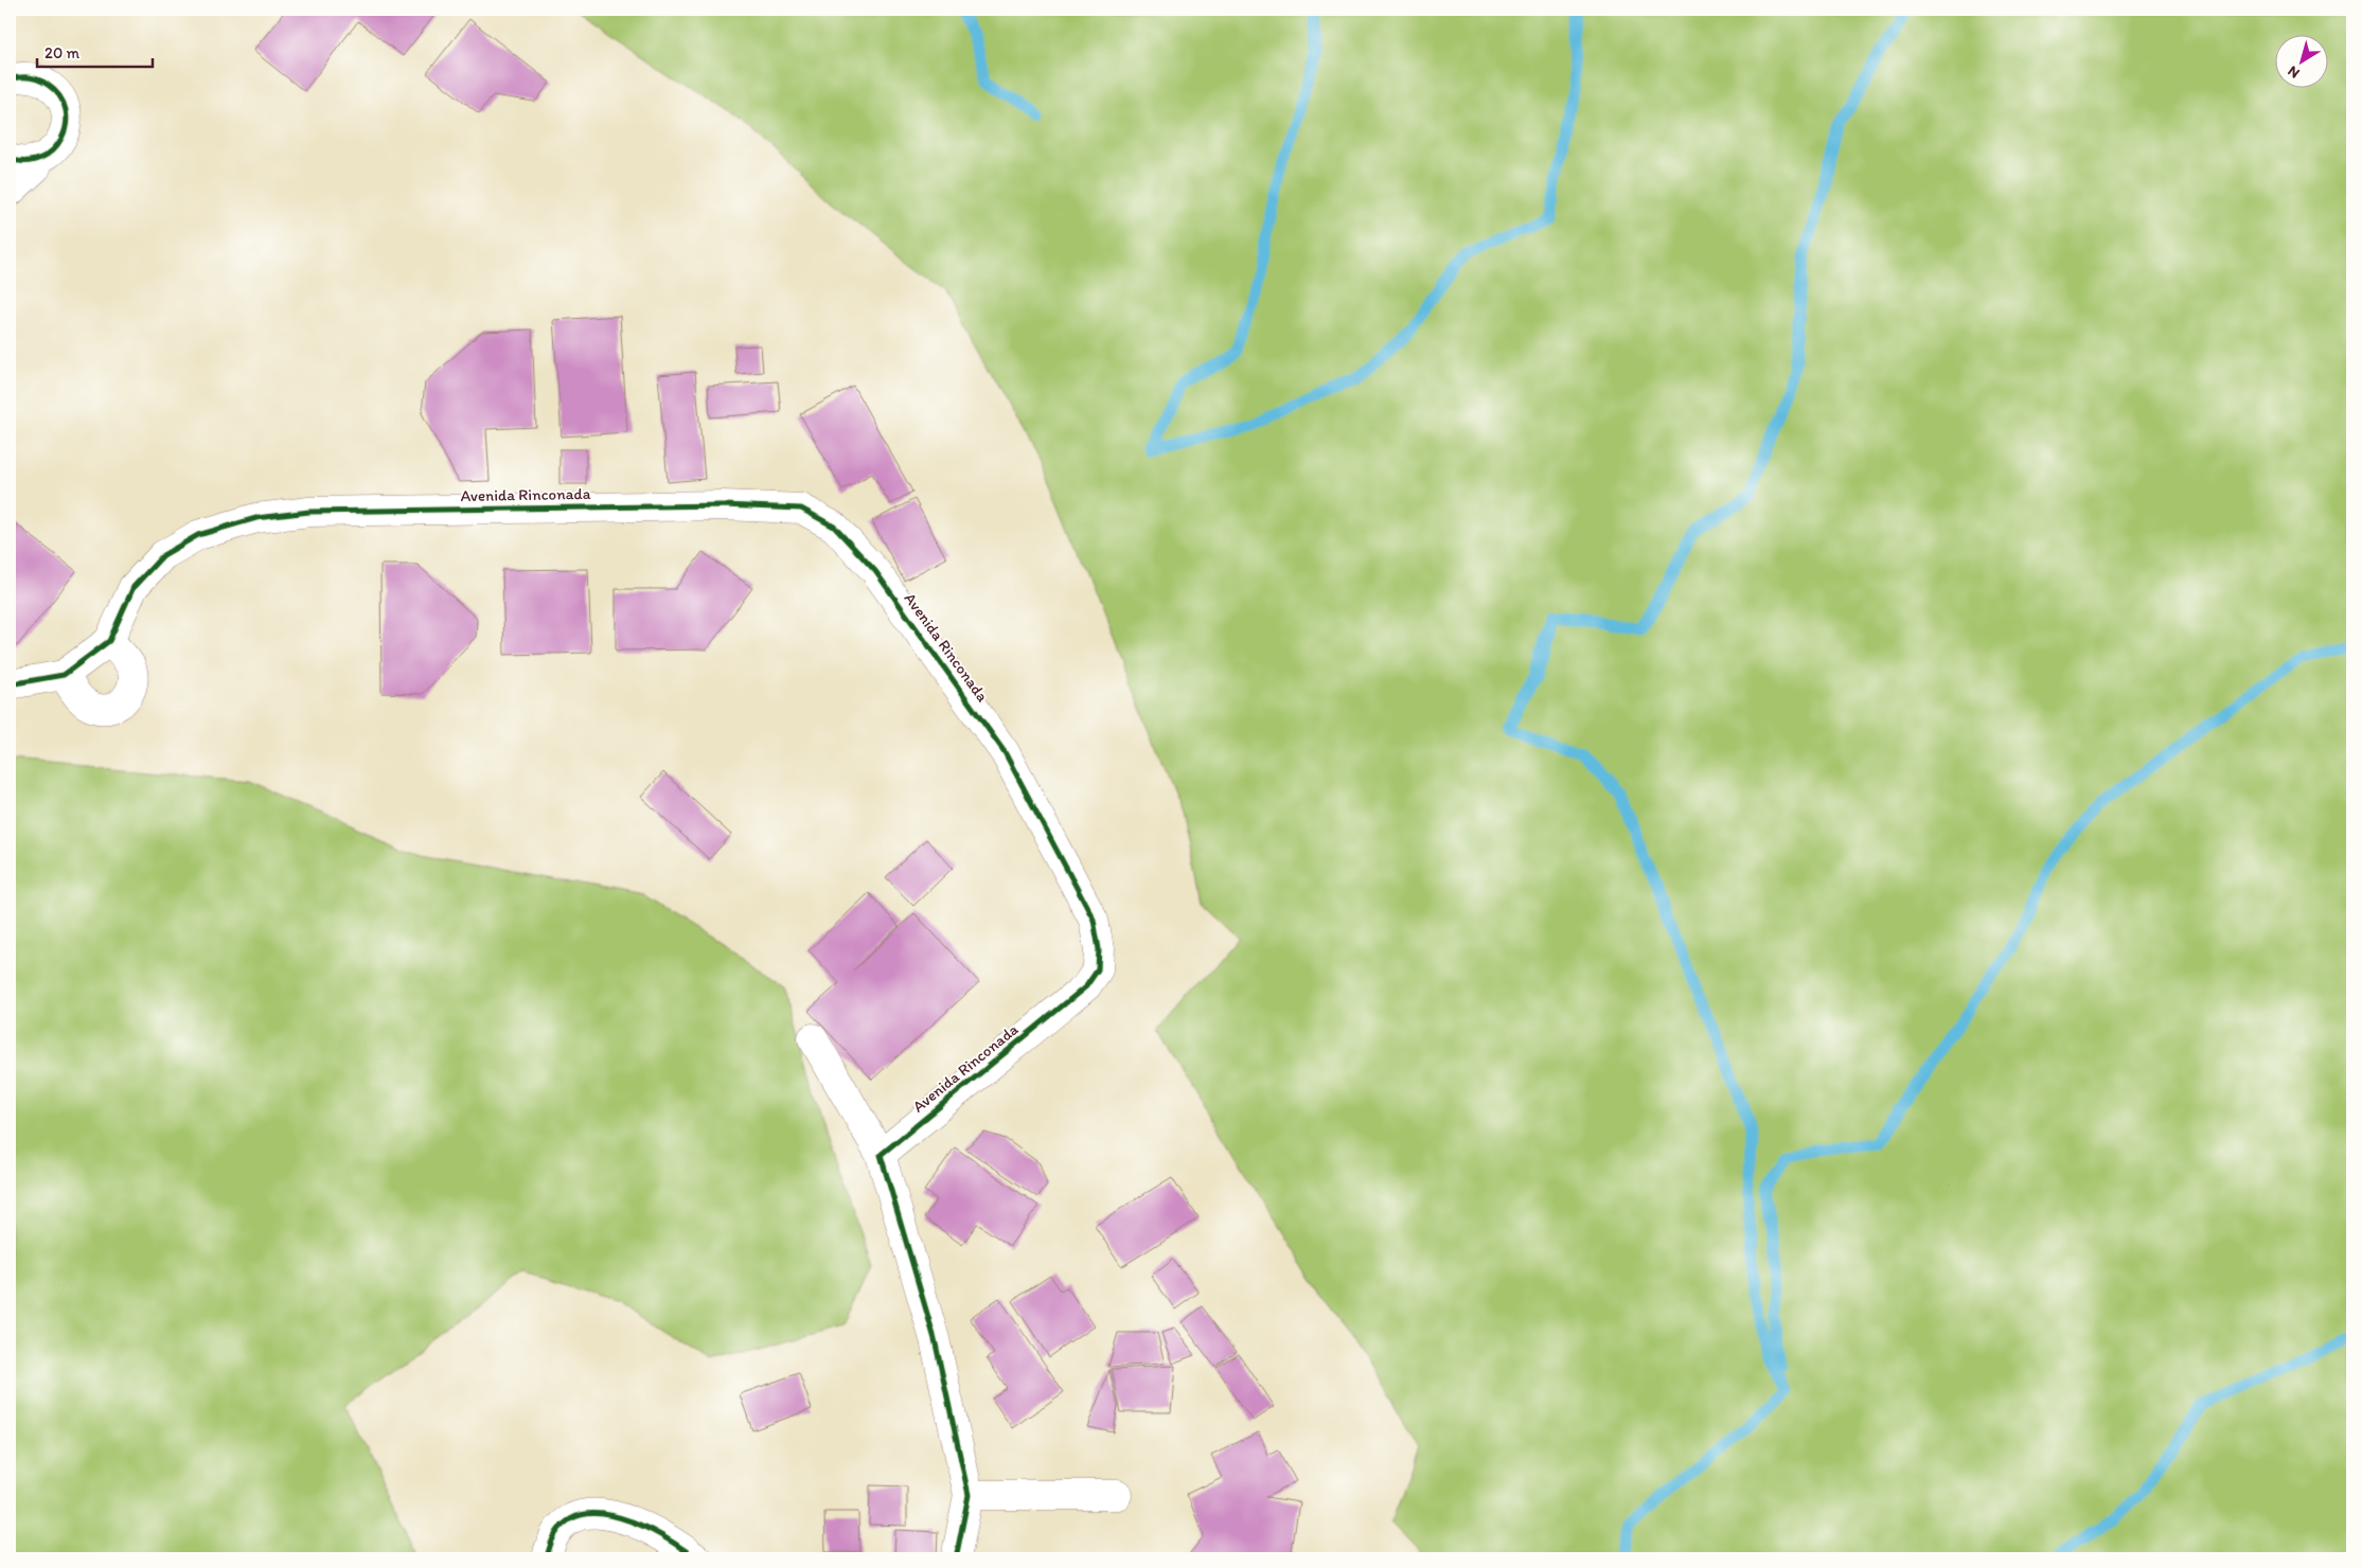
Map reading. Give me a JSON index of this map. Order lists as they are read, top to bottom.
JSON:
{
  "streets": {
    "street": ["Avenida Rinconada"]
  },
  "scale_bar": "20 m",
  "north": "bottom left"
}
